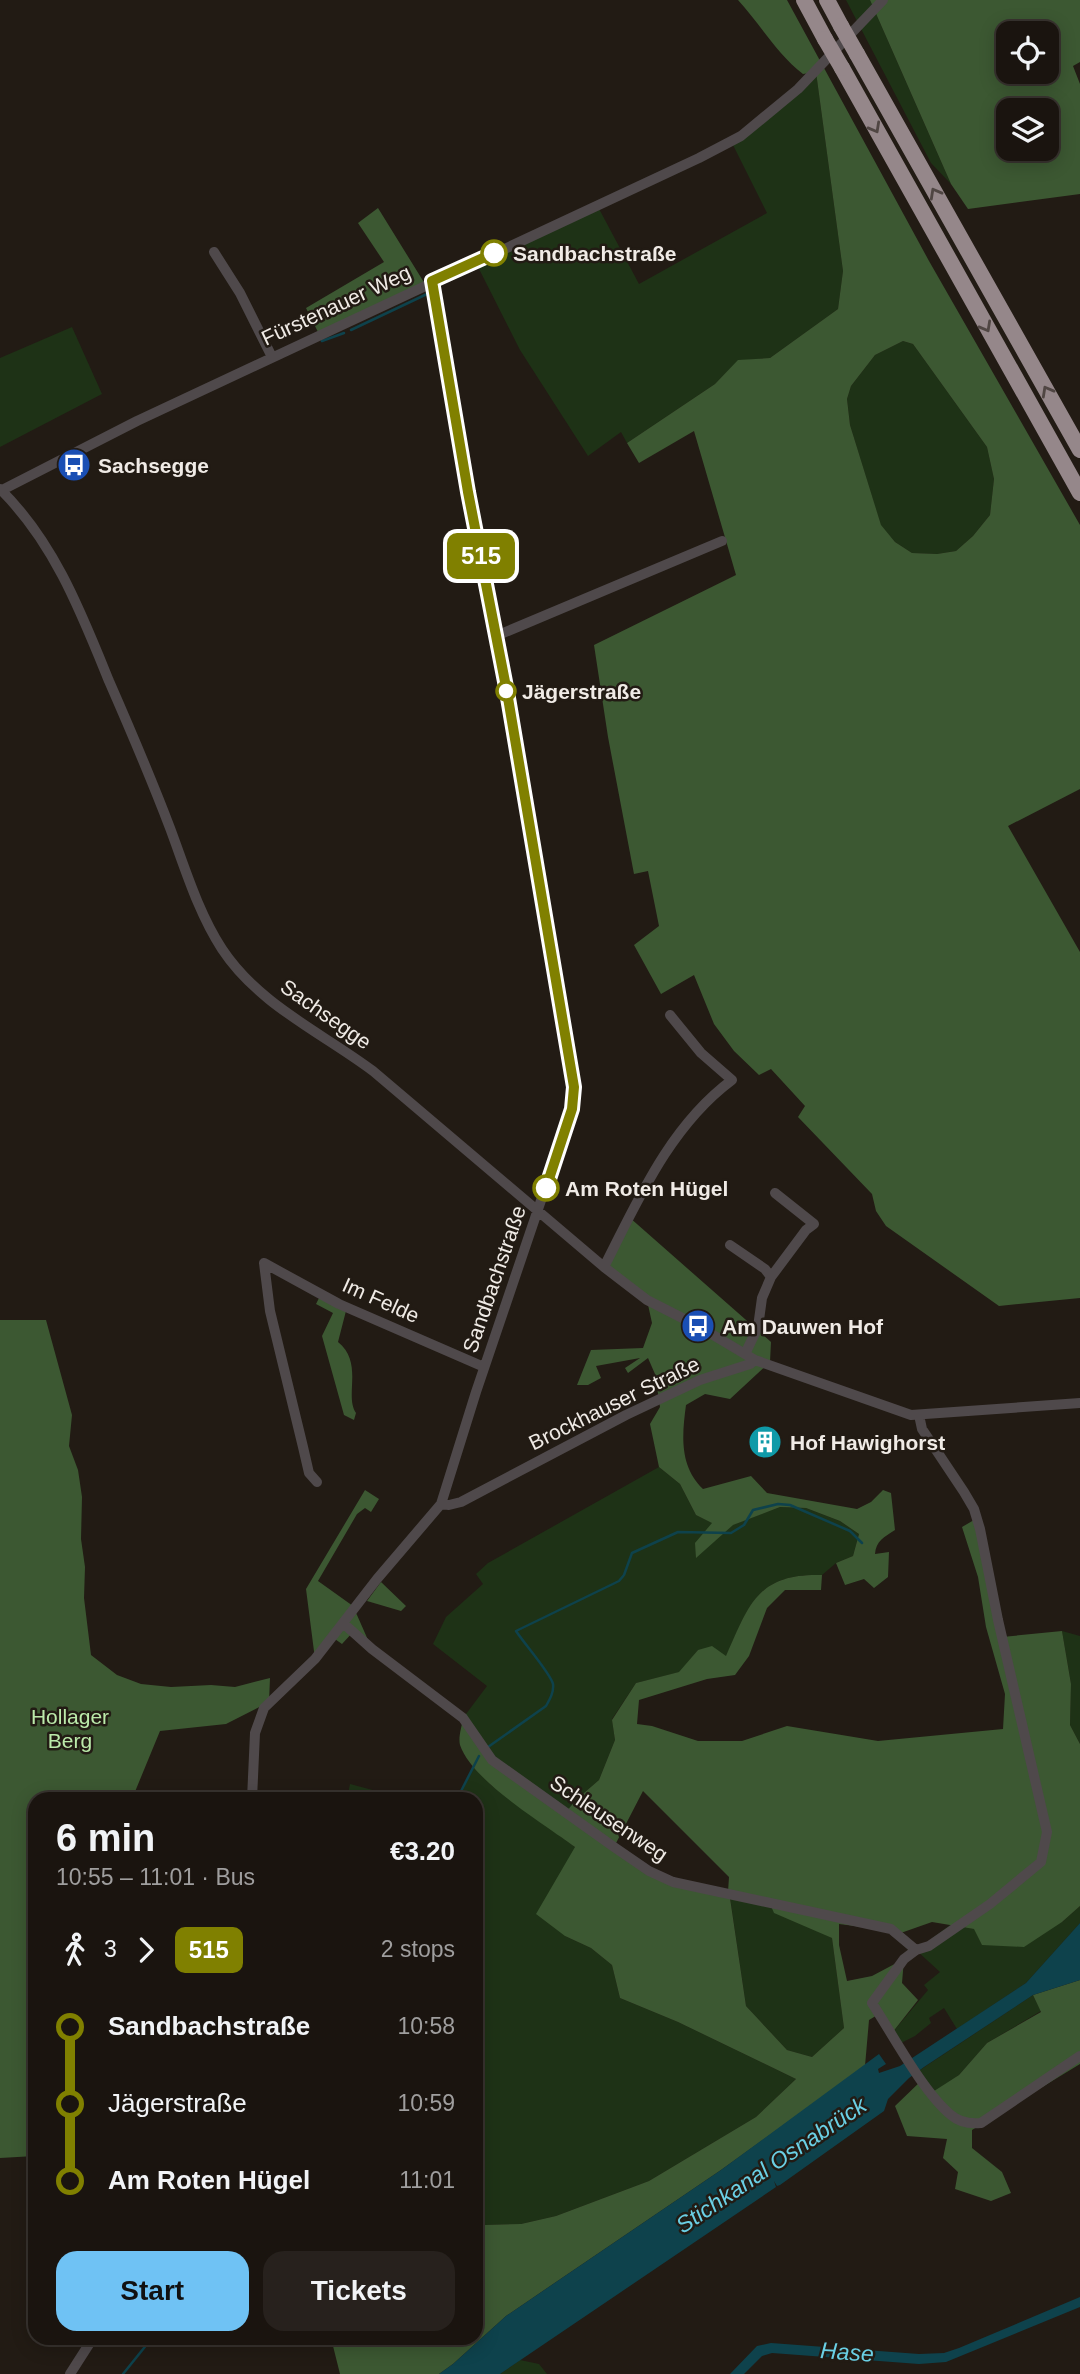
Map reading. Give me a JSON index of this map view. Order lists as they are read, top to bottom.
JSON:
{
  "streets": {
    "street": [
      "Fürstenauer Weg",
      "Sachsegge",
      "Sandbachstraße",
      "Im Felde",
      "Brockhauser Straße",
      "Schleusenweg"
    ]
  },
  "crossings": [
    ["Fürstenauer Weg", "Sachsegge"],
    ["Fürstenauer Weg", "Sandbachstraße"],
    ["Sachsegge", "Sandbachstraße"],
    ["Sachsegge", "Brockhauser Straße"],
    ["Sandbachstraße", "Im Felde"],
    ["Sandbachstraße", "Brockhauser Straße"]
  ],
  "water": ["Stichkanal Osnabrück", "Hase"],
  "parks": ["Hollager Berg"],
  "places": {
    "other": ["Sandbachstraße", "Jägerstraße", "Am Roten Hügel"],
    "bus stop": ["Sachsegge", "Am Dauwen Hof"],
    "building": ["Hof Hawighorst"]
  },
  "lines": ["bus line 515"],
  "page": {
    "on_map": "515",
    "heading": ["6 min", "10:55 – 11:01 · Bus", "€3.20"],
    "legs": ["3", "515", "2 stops"],
    "list": [
      {
        "name": "Sandbachstraße",
        "value": "10:58"
      },
      {
        "name": "Jägerstraße",
        "value": "10:59"
      },
      {
        "name": "Am Roten Hügel",
        "value": "11:01"
      }
    ],
    "buttons": ["Start", "Tickets"]
  }
}
